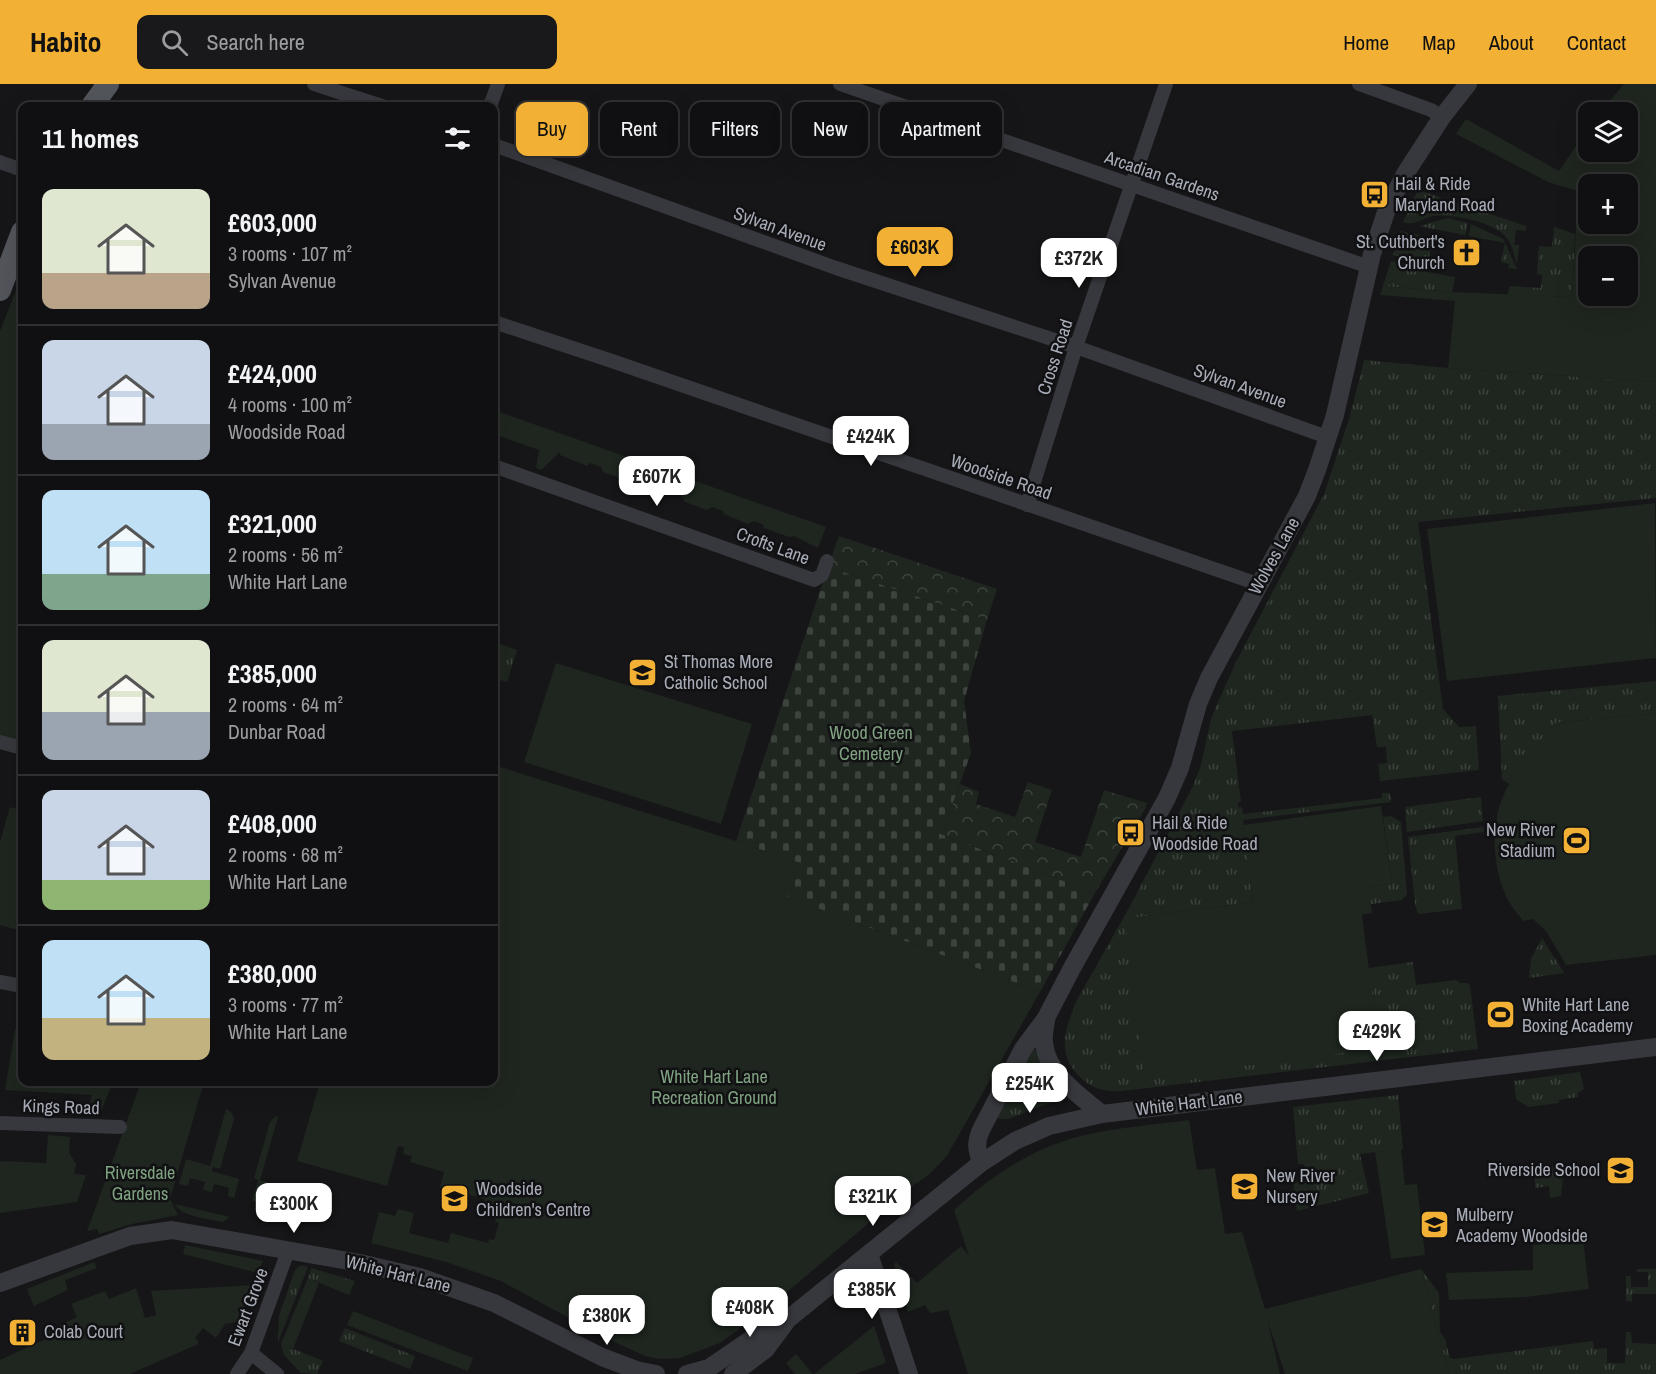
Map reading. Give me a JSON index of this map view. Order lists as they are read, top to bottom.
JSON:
{
  "streets": {
    "street": [
      "Arcadian Gardens",
      "Sylvan Avenue",
      "Cross Road",
      "Woodside Road",
      "Crofts Lane",
      "Wolves Lane",
      "White Hart Lane",
      "Kings Road",
      "Ewart Grove"
    ]
  },
  "crossings": [
    ["Arcadian Gardens", "Cross Road"],
    ["Arcadian Gardens", "Wolves Lane"],
    ["Sylvan Avenue", "Cross Road"],
    ["Sylvan Avenue", "Wolves Lane"],
    ["Cross Road", "Woodside Road"],
    ["Woodside Road", "Wolves Lane"],
    ["Wolves Lane", "White Hart Lane"],
    ["White Hart Lane", "Ewart Grove"]
  ],
  "parks": ["Wood Green Cemetery", "White Hart Lane Recreation Ground", "Riversdale Gardens"],
  "places": {
    "bus stop": ["Hail & Ride Maryland Road", "Hail & Ride Woodside Road"],
    "church": ["St. Cuthbert's Church"],
    "school or university": [
      "St Thomas More Catholic School",
      "Riverside School",
      "New River Nursery",
      "Woodside Children's Centre",
      "Mulberry Academy Woodside"
    ],
    "sports": ["New River Stadium", "White Hart Lane Boxing Academy"],
    "building": ["Colab Court"]
  },
  "page": {
    "header": "Habito",
    "search": "Search here",
    "nav": [
      "Home",
      "Map",
      "About",
      "Contact"
    ],
    "map_buttons": ["+", "−"],
    "chip": [
      "Buy",
      "Rent",
      "Filters",
      "New",
      "Apartment"
    ],
    "heading": "11 homes",
    "list": [
      {
        "name": "£603,000",
        "note": "3 rooms · 107 m² · Sylvan Avenue"
      },
      {
        "name": "£424,000",
        "note": "4 rooms · 100 m² · Woodside Road"
      },
      {
        "name": "£321,000",
        "note": "2 rooms · 56 m² · White Hart Lane"
      },
      {
        "name": "£385,000",
        "note": "2 rooms · 64 m² · Dunbar Road"
      },
      {
        "name": "£408,000",
        "note": "2 rooms · 68 m² · White Hart Lane"
      },
      {
        "name": "£380,000",
        "note": "3 rooms · 77 m² · White Hart Lane"
      }
    ],
    "price": [
      "£603K",
      "£372K",
      "£424K",
      "£607K",
      "£429K",
      "£254K",
      "£321K",
      "£300K",
      "£385K",
      "£408K",
      "£380K"
    ]
  }
}
